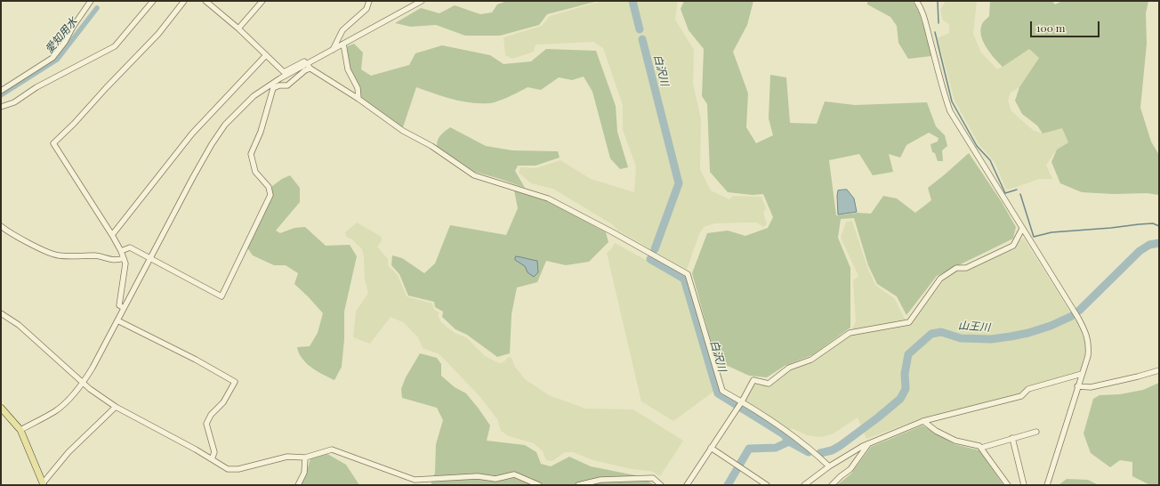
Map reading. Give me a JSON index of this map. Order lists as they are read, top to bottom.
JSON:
{
  "water": ["愛知用水", "白沢川", "山王川"],
  "scale_bar": "100 m"
}
